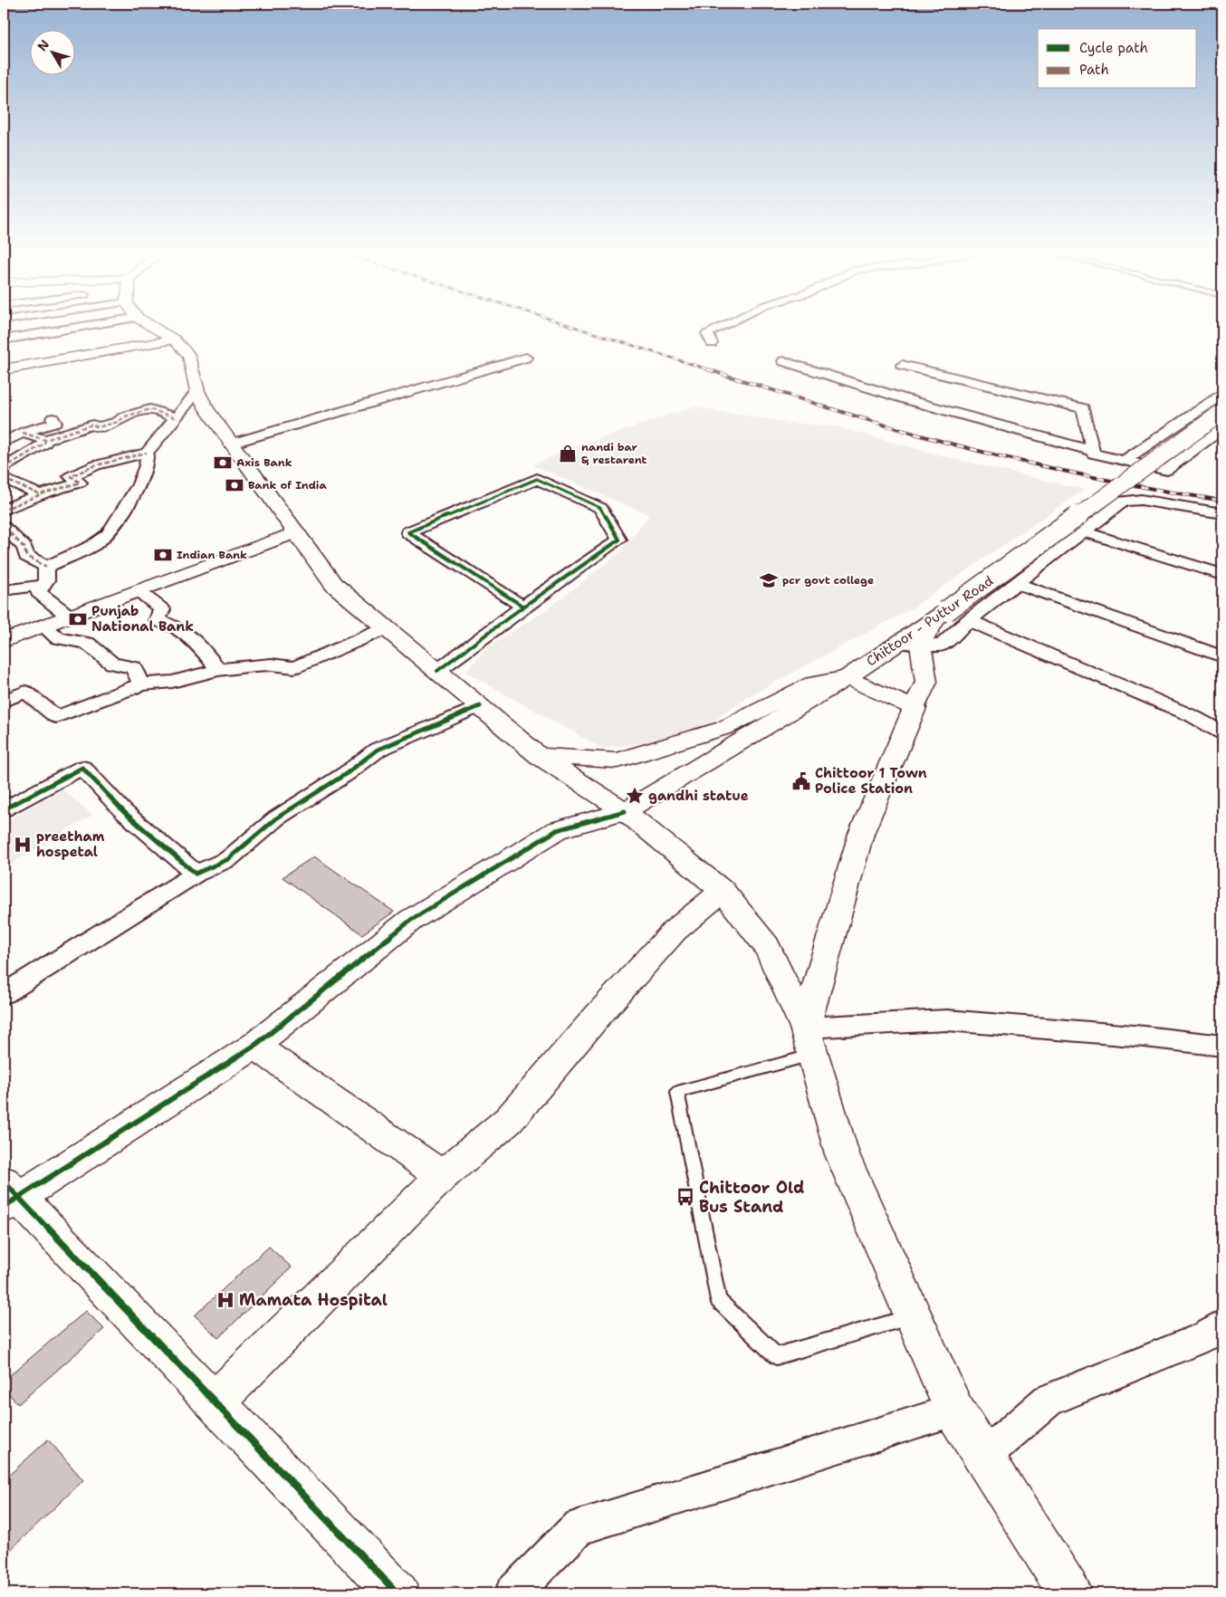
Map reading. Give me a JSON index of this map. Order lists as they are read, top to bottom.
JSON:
{
  "streets": {
    "main road": ["Chittoor - Puttur Road"]
  },
  "places": {
    "shop": ["nandi bar & restarent"],
    "bank": [
      "Axis Bank",
      "Bank of India",
      "Indian Bank",
      "Punjab National Bank"
    ],
    "school or university": ["pcr govt college"],
    "public building": ["Chittoor 1 Town Police Station"],
    "place": ["gandhi statue"],
    "hospital": ["preetham hospetal", "Mamata Hospital"],
    "bus stop": ["Chittoor Old Bus Stand"]
  },
  "legend": ["Cycle path", "Path"],
  "north": "top left"
}
